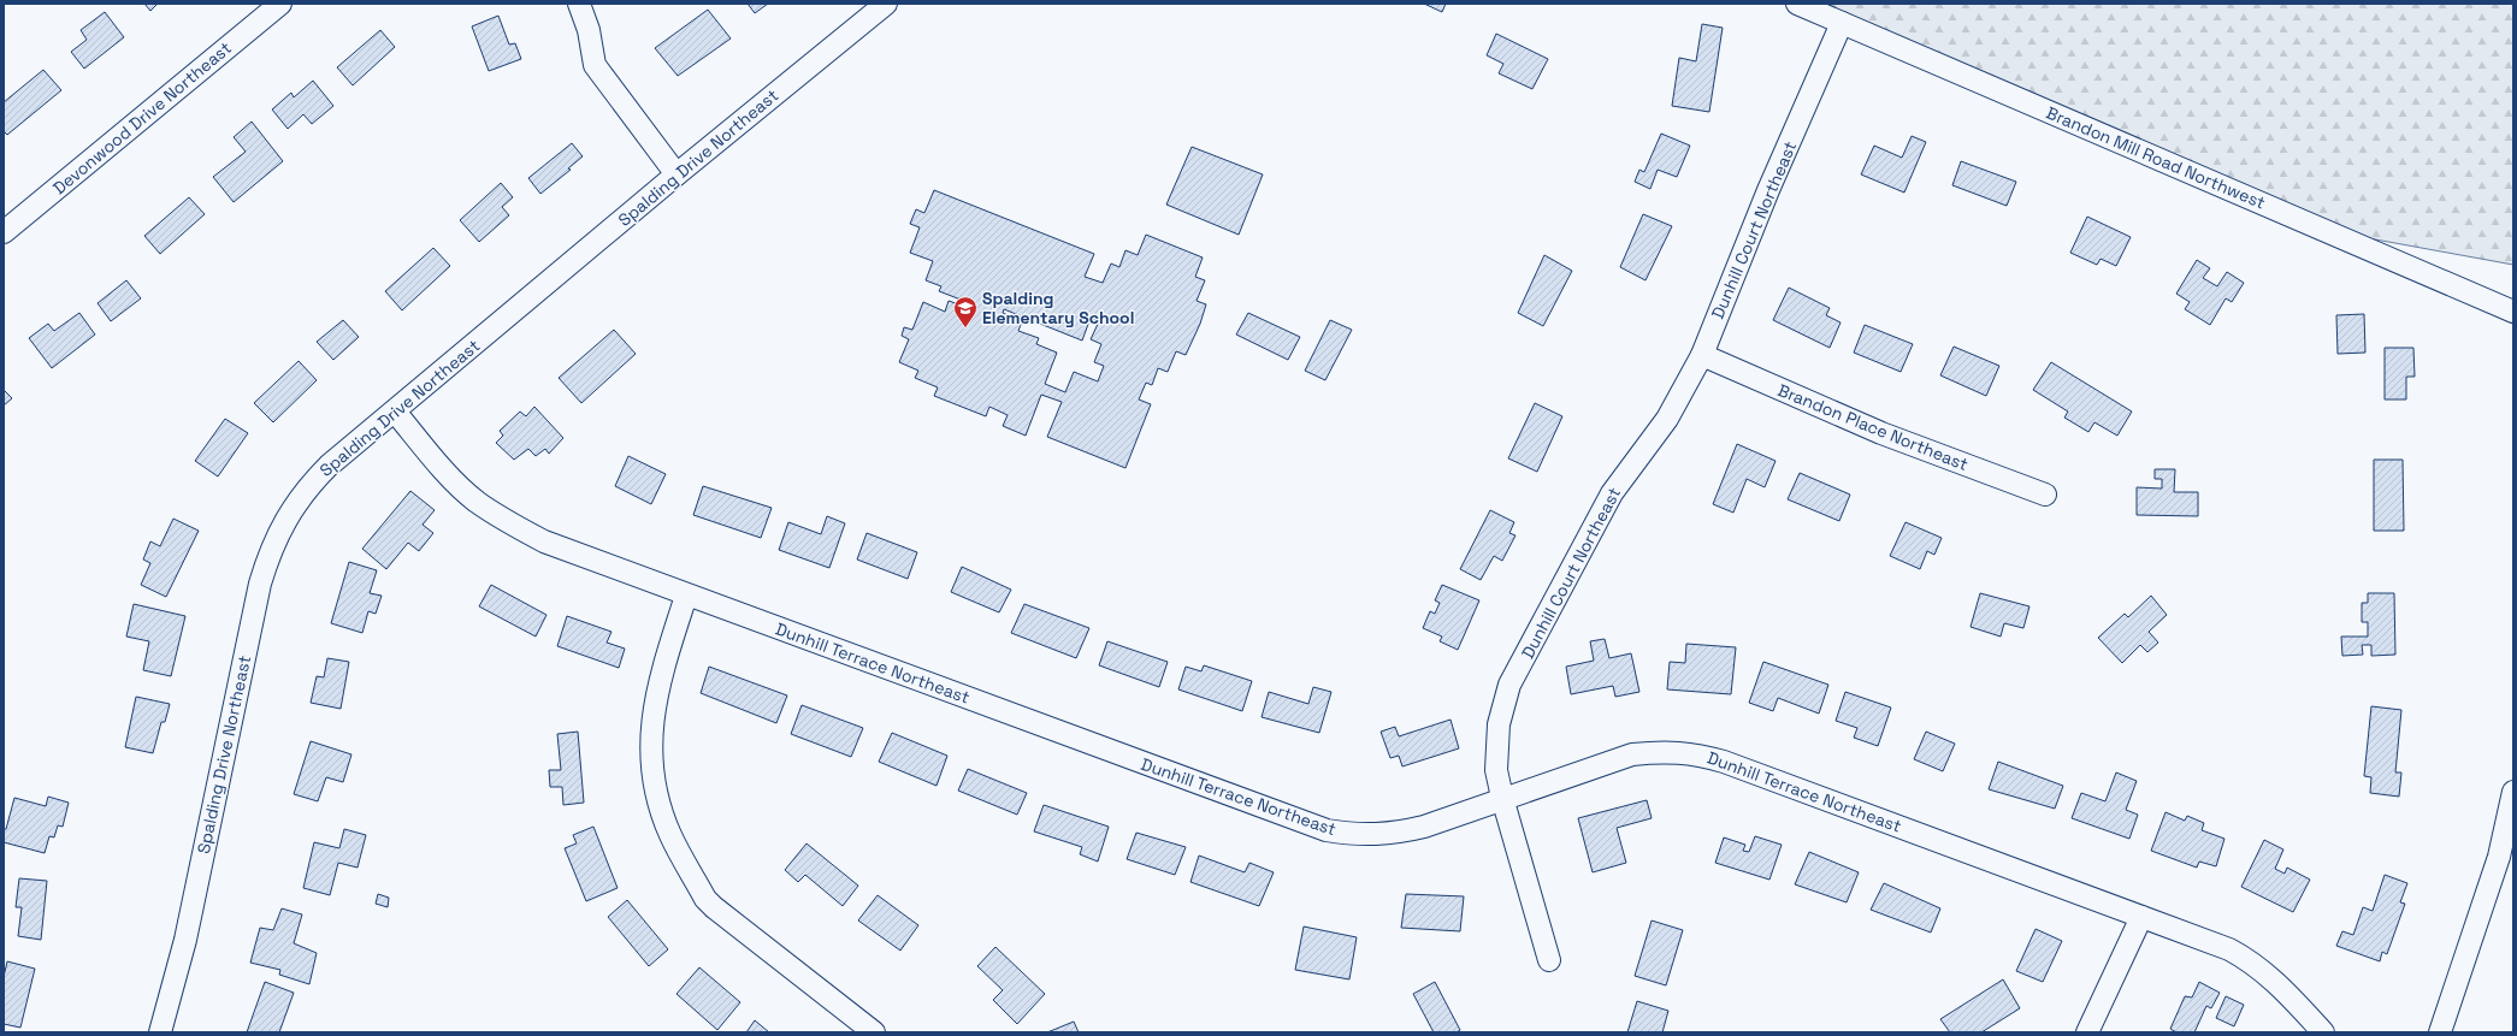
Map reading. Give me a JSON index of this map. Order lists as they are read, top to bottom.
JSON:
{
  "streets": {
    "street": [
      "Devonwood Drive Northeast",
      "Spalding Drive Northeast",
      "Brandon Mill Road Northwest",
      "Dunhill Court Northeast",
      "Brandon Place Northeast",
      "Dunhill Terrace Northeast"
    ]
  },
  "crossings": [
    ["Spalding Drive Northeast", "Dunhill Terrace Northeast"],
    ["Brandon Mill Road Northwest", "Dunhill Court Northeast"],
    ["Dunhill Court Northeast", "Brandon Place Northeast"],
    ["Dunhill Court Northeast", "Dunhill Terrace Northeast"]
  ],
  "places": {
    "school or university": ["Spalding Elementary School"]
  }
}
